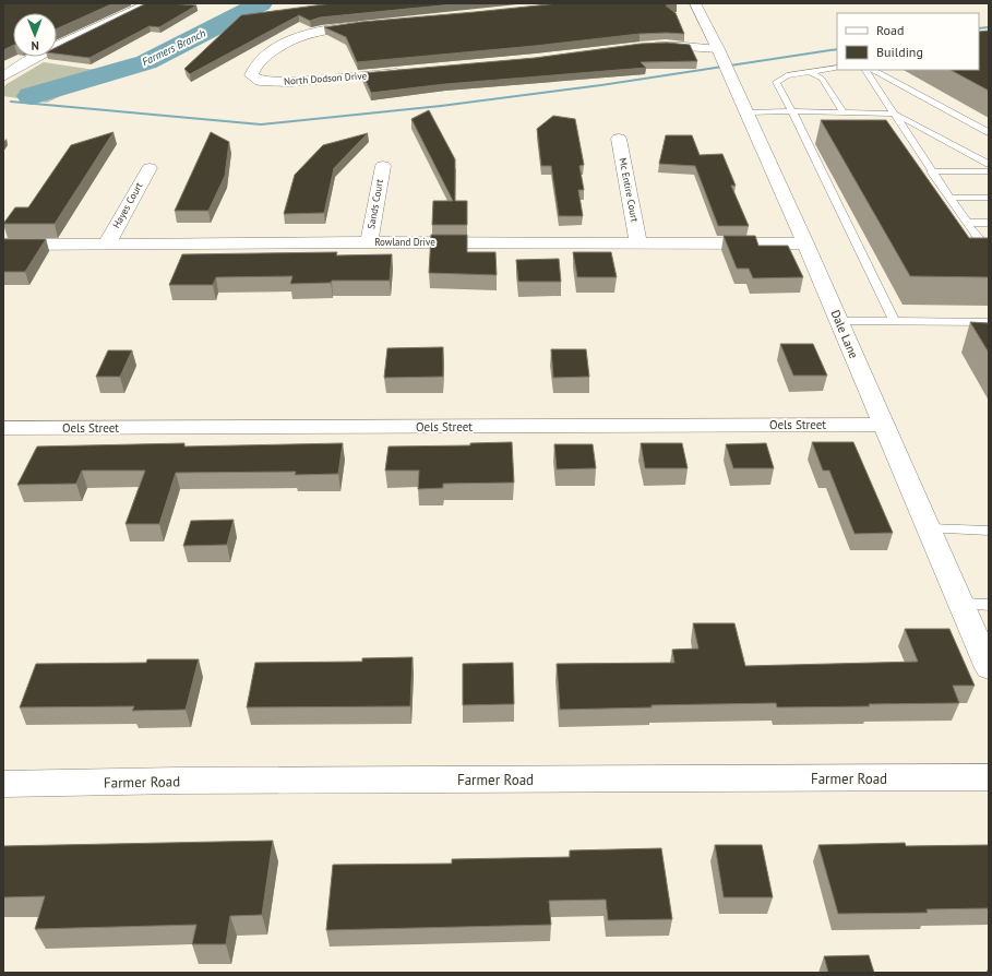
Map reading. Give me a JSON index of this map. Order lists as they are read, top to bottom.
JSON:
{
  "streets": {
    "street": [
      "North Dodson Drive",
      "Mc Entire Court",
      "Sands Court",
      "Hayes Court",
      "Rowland Drive",
      "Dale Lane",
      "Oels Street",
      "Farmer Road"
    ]
  },
  "crossings": [
    ["Mc Entire Court", "Rowland Drive"],
    ["Sands Court", "Rowland Drive"],
    ["Hayes Court", "Rowland Drive"],
    ["Rowland Drive", "Dale Lane"],
    ["Dale Lane", "Oels Street"]
  ],
  "water": ["Farmers Branch"],
  "legend": ["Road", "Building"],
  "north": "bottom"
}
